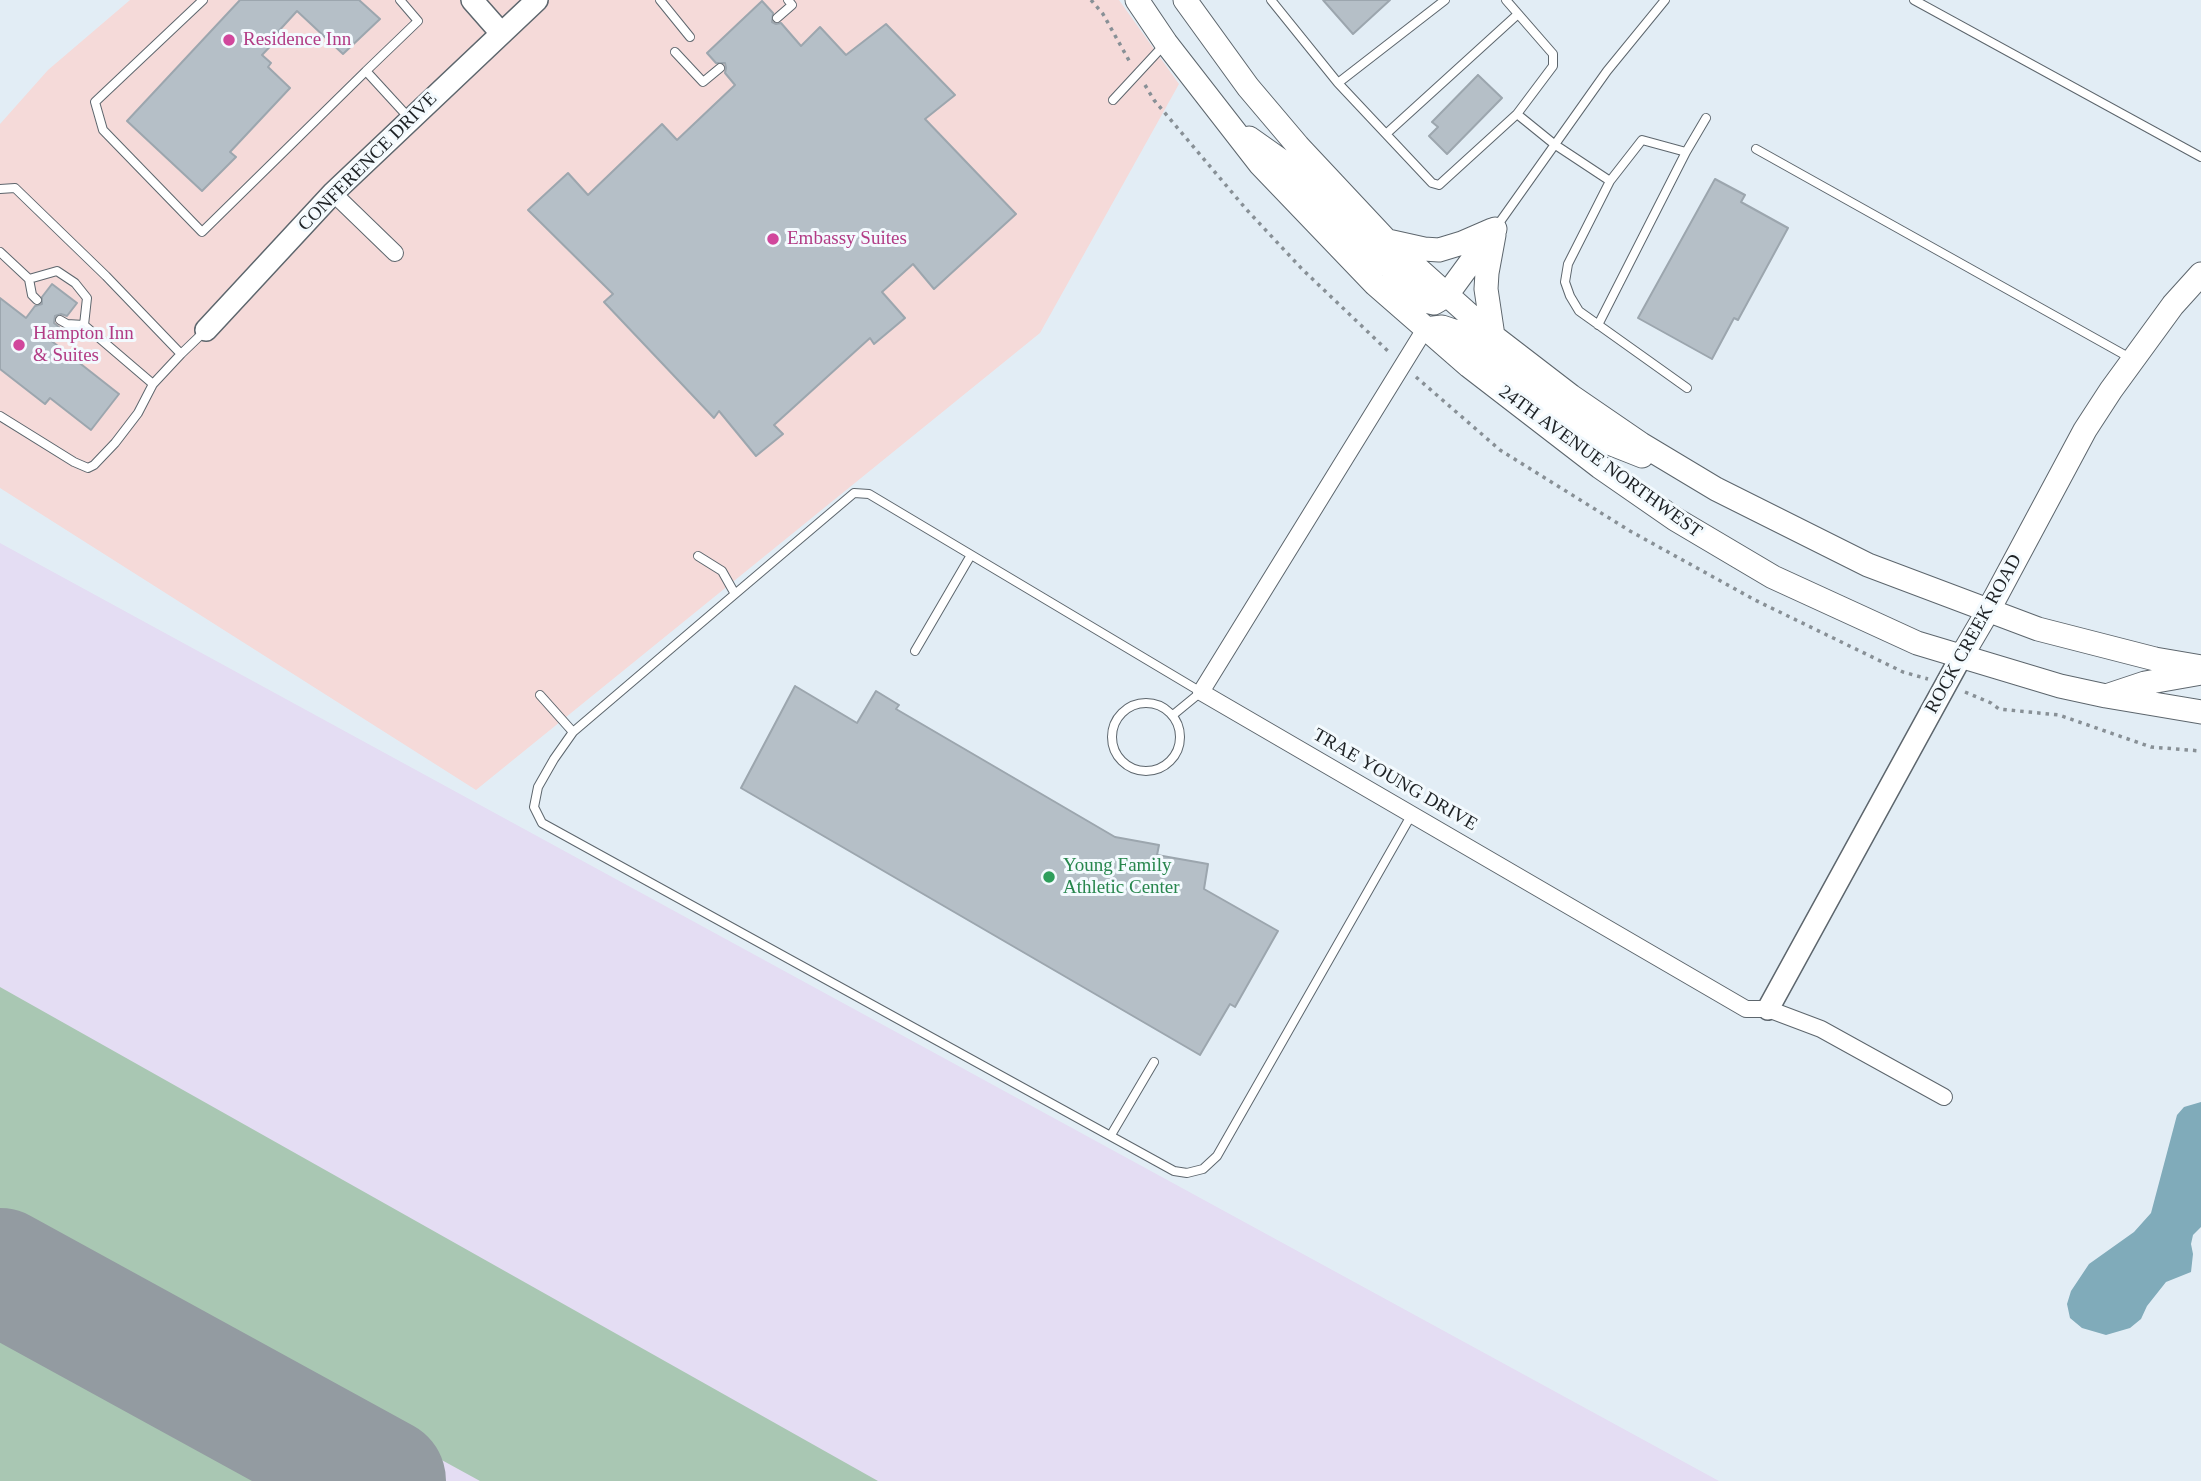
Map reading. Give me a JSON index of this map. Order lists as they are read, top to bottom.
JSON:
{
  "streets": {
    "main road": ["24TH AVENUE NORTHWEST", "ROCK CREEK ROAD"],
    "street": ["CONFERENCE DRIVE", "TRAE YOUNG DRIVE"]
  },
  "crossings": [
    ["24TH AVENUE NORTHWEST", "ROCK CREEK ROAD"],
    ["ROCK CREEK ROAD", "TRAE YOUNG DRIVE"]
  ],
  "places": [
    "Residence Inn",
    "Embassy Suites",
    "Hampton Inn & Suites",
    "Young Family Athletic Center"
  ]
}
